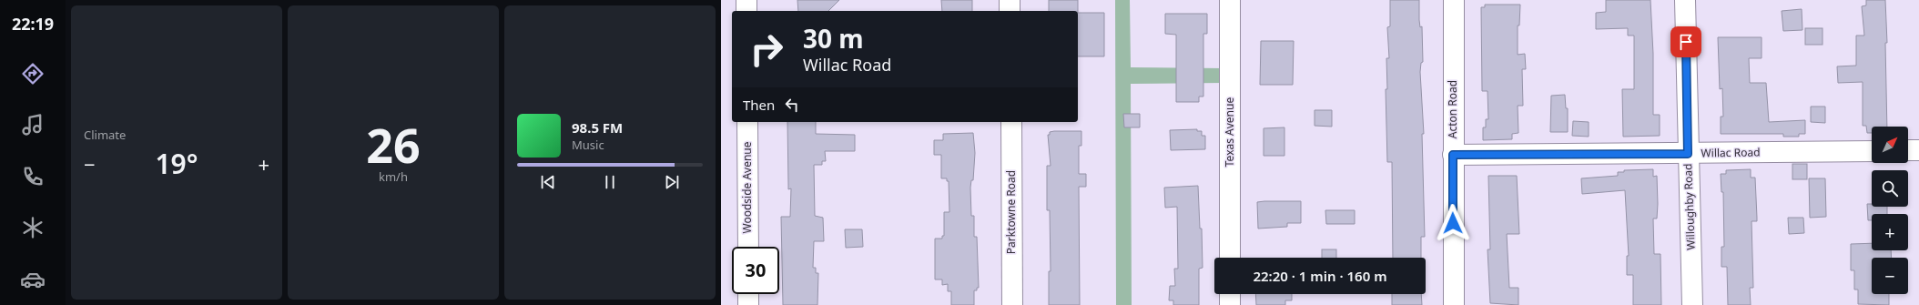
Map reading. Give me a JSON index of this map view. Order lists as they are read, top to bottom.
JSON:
{
  "streets": {
    "street": [
      "Acton Road",
      "Texas Avenue",
      "Willac Road",
      "Woodside Avenue",
      "Willoughby Road",
      "Parktowne Road"
    ]
  },
  "crossings": [
    ["Acton Road", "Willac Road"],
    ["Willac Road", "Willoughby Road"]
  ],
  "north": "top right",
  "page": {
    "tabs": "22:19",
    "tile": [
      "Climate",
      ["26", "km/h"]
    ],
    "turn": ["30 m", "Willac Road"],
    "then": "Then",
    "song": ["98.5 FM", "Music"],
    "map_buttons": ["+", "−"],
    "heat": ["−", "19°", "+"],
    "limit": "30",
    "trip": "22:20 · 1 min · 160 m"
  }
}
